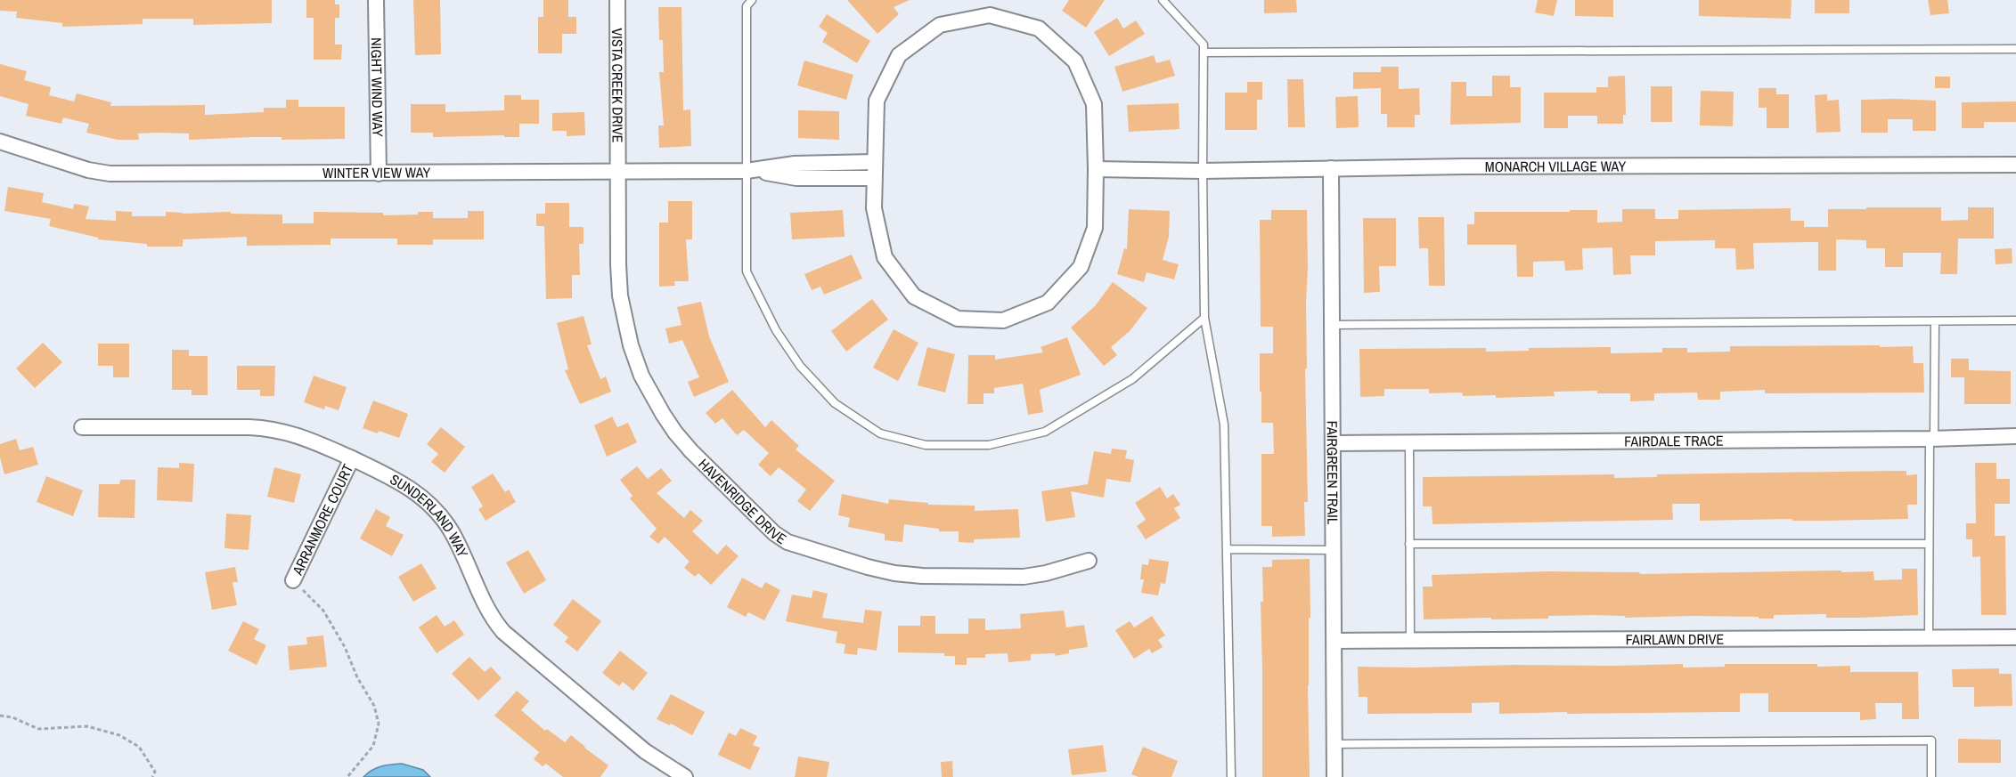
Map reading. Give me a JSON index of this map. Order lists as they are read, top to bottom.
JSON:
{
  "streets": {
    "street": [
      "NIGHT WIND WAY",
      "VISTA CREEK DRIVE",
      "MONARCH VILLAGE WAY",
      "WINTER VIEW WAY",
      "FAIRDALE TRACE",
      "FAIRGREEN TRAIL",
      "HAVENRIDGE DRIVE",
      "SUNDERLAND WAY",
      "ARRANMORE COURT",
      "FAIRLAWN DRIVE"
    ]
  },
  "crossings": [
    ["NIGHT WIND WAY", "WINTER VIEW WAY"],
    ["VISTA CREEK DRIVE", "WINTER VIEW WAY"],
    ["VISTA CREEK DRIVE", "HAVENRIDGE DRIVE"],
    ["MONARCH VILLAGE WAY", "FAIRGREEN TRAIL"],
    ["WINTER VIEW WAY", "HAVENRIDGE DRIVE"],
    ["FAIRDALE TRACE", "FAIRGREEN TRAIL"],
    ["FAIRGREEN TRAIL", "FAIRLAWN DRIVE"],
    ["SUNDERLAND WAY", "ARRANMORE COURT"]
  ]
}
